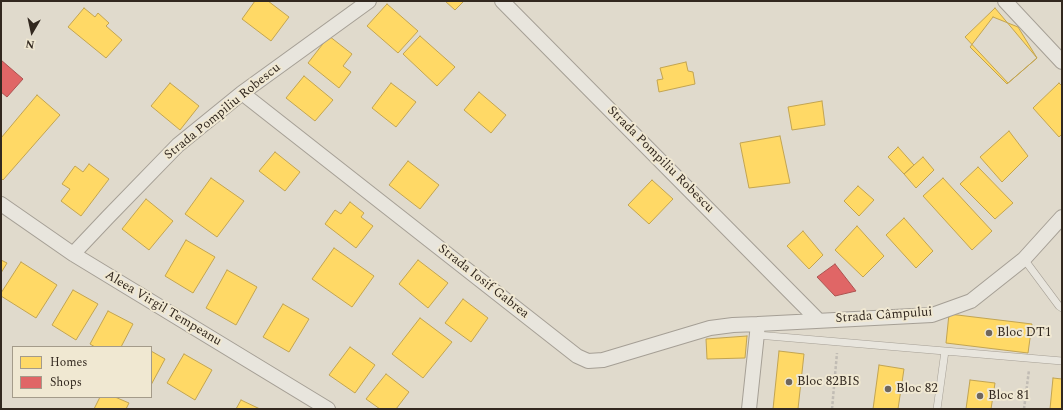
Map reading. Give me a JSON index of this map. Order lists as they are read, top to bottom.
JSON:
{
  "streets": {
    "street": [
      "Strada Pompiliu Robescu",
      "Strada Iosif Gabrea",
      "Aleea Virgil Tempeanu",
      "Strada Câmpului"
    ]
  },
  "crossings": [
    ["Strada Pompiliu Robescu", "Strada Iosif Gabrea"],
    ["Strada Pompiliu Robescu", "Aleea Virgil Tempeanu"],
    ["Strada Pompiliu Robescu", "Strada Câmpului"],
    ["Strada Iosif Gabrea", "Strada Câmpului"]
  ],
  "places": [
    "Bloc DT1",
    "Bloc 82BIS",
    "Bloc 82",
    "Bloc 81"
  ],
  "legend": ["Homes", "Shops"],
  "north": "bottom"
}
